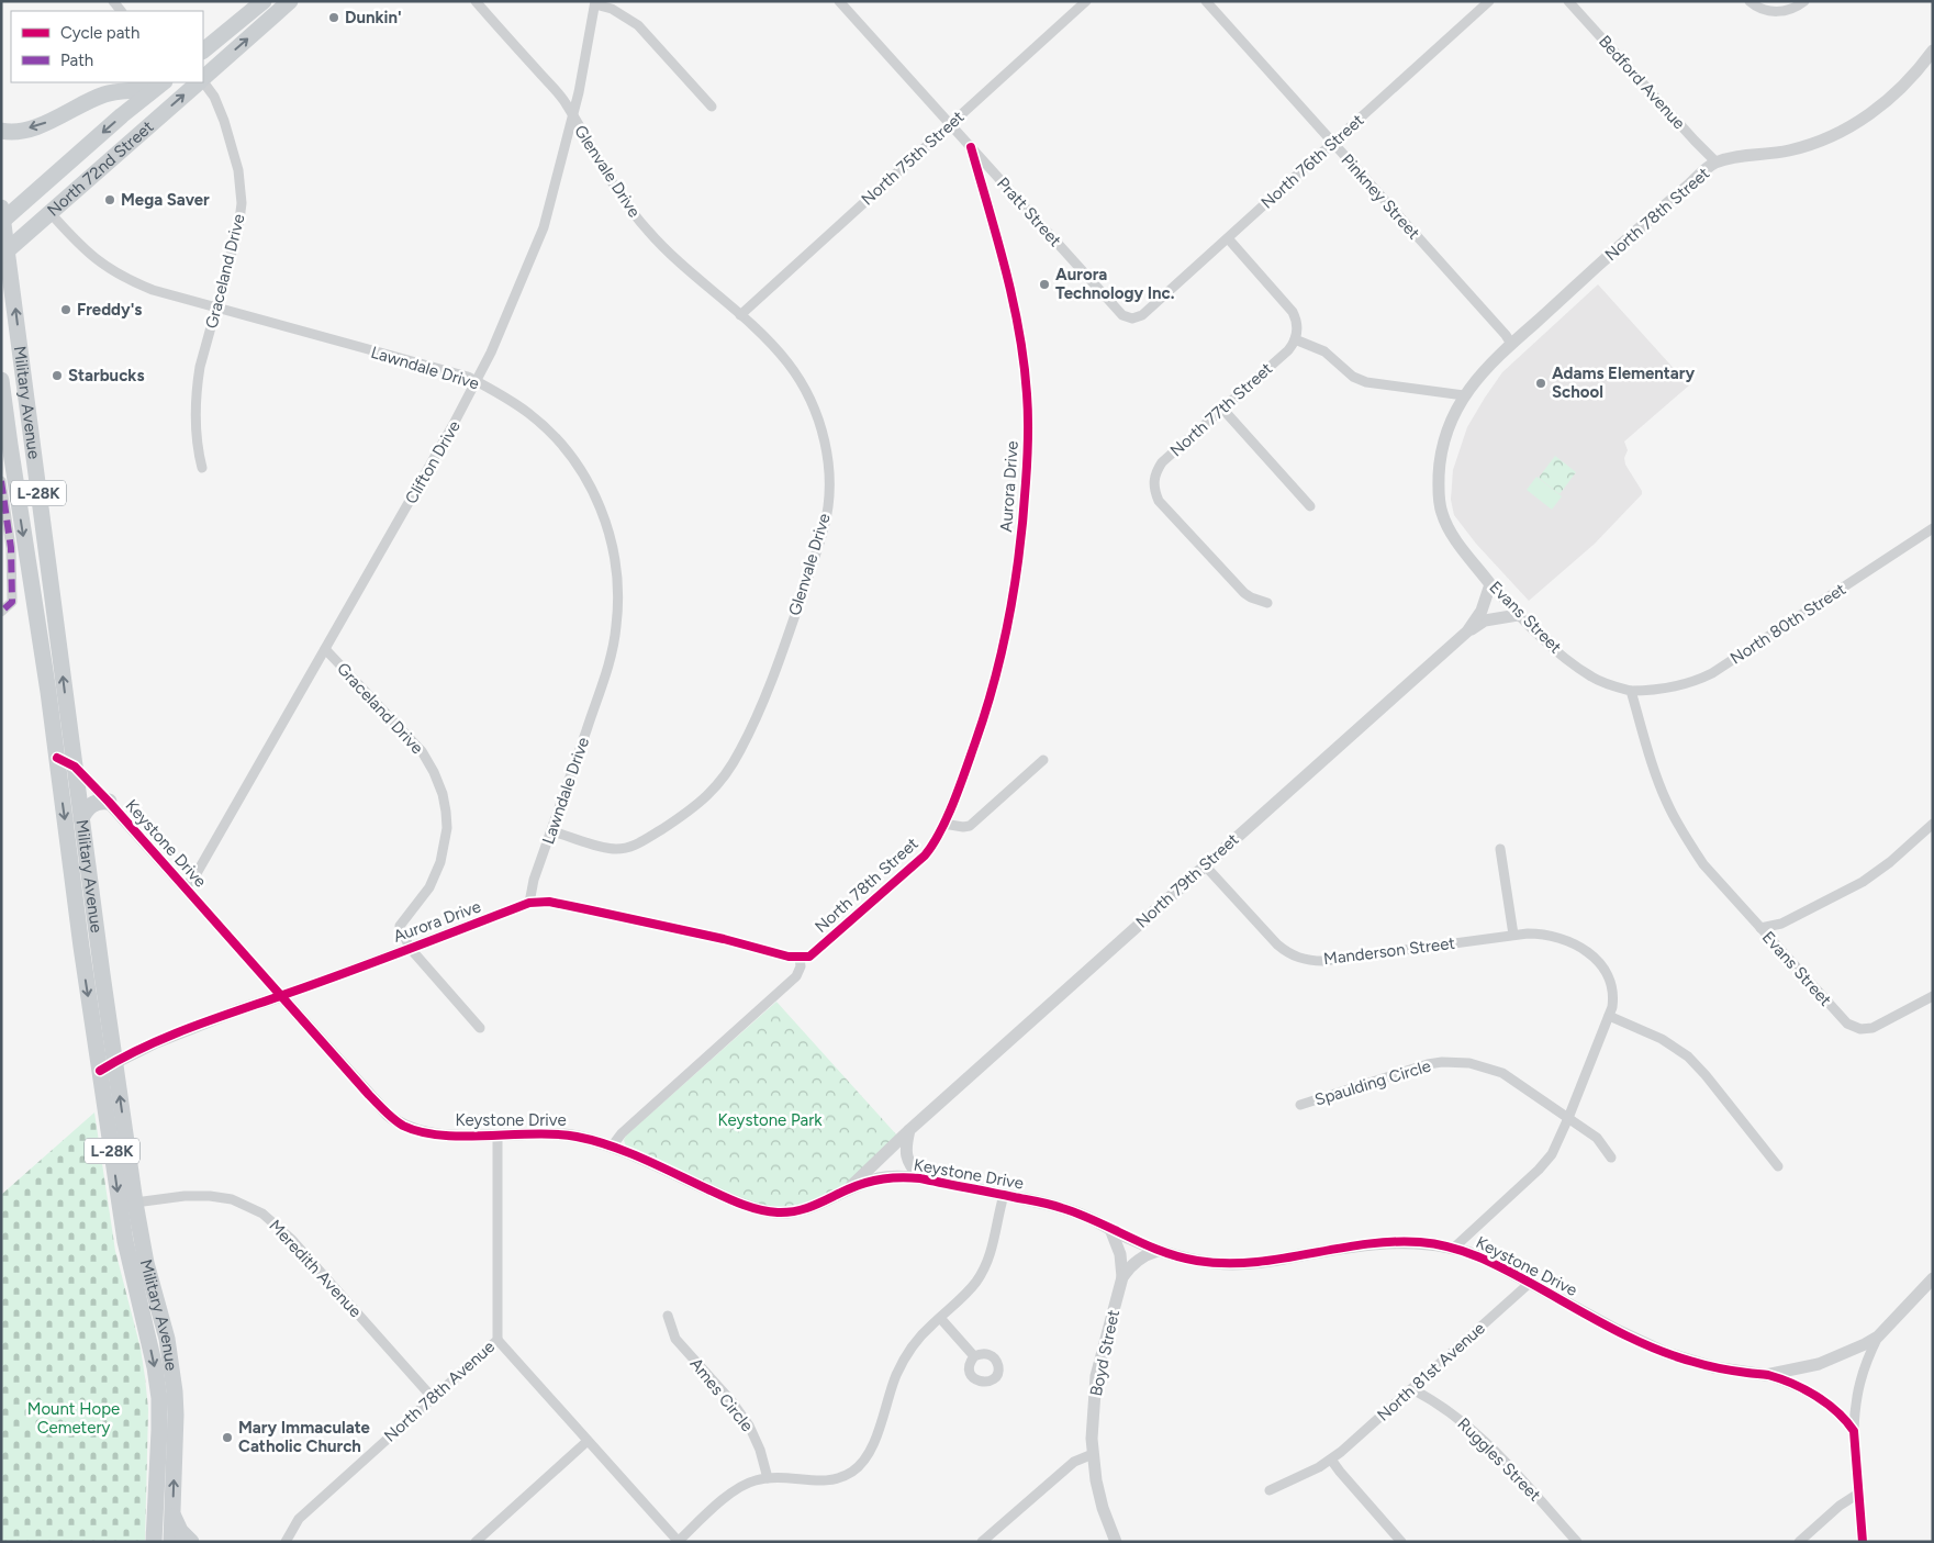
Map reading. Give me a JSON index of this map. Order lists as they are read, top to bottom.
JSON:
{
  "streets": {
    "main road": ["North 72nd Street", "Military Avenue", "L-28K"],
    "street": [
      "Bedford Avenue",
      "North 75th Street",
      "North 76th Street",
      "Glenvale Drive",
      "Pinkney Street",
      "Pratt Street",
      "North 78th Street",
      "Graceland Drive",
      "Lawndale Drive",
      "North 77th Street",
      "Clifton Drive",
      "Aurora Drive",
      "Evans Street",
      "North 80th Street",
      "Keystone Drive",
      "North 79th Street",
      "Manderson Street",
      "Spaulding Circle",
      "Meredith Avenue",
      "Boyd Street",
      "North 81st Avenue",
      "North 78th Avenue",
      "Ames Circle",
      "Ruggles Street"
    ]
  },
  "crossings": [
    ["Bedford Avenue", "North 78th Street"],
    ["North 75th Street", "Glenvale Drive"],
    ["North 75th Street", "Pratt Street"],
    ["North 76th Street", "Pinkney Street"],
    ["North 76th Street", "Pratt Street"],
    ["North 72nd Street", "Lawndale Drive"],
    ["North 72nd Street", "Military Avenue"],
    ["Glenvale Drive", "Lawndale Drive"],
    ["Glenvale Drive", "Clifton Drive"],
    ["Pinkney Street", "North 78th Street"],
    ["Pratt Street", "Aurora Drive"],
    ["North 78th Street", "Aurora Drive"],
    ["North 78th Street", "Evans Street"],
    ["Graceland Drive", "Lawndale Drive"],
    ["Graceland Drive", "Clifton Drive"],
    ["Graceland Drive", "Aurora Drive"],
    ["Lawndale Drive", "Clifton Drive"],
    ["Lawndale Drive", "Aurora Drive"],
    ["Military Avenue", "Aurora Drive"],
    ["Military Avenue", "Keystone Drive"],
    ["Military Avenue", "Meredith Avenue"],
    ["Clifton Drive", "Keystone Drive"],
    ["Aurora Drive", "Keystone Drive"],
    ["Evans Street", "North 80th Street"],
    ["Evans Street", "North 79th Street"],
    ["Keystone Drive", "North 79th Street"],
    ["Keystone Drive", "Boyd Street"],
    ["Keystone Drive", "North 81st Avenue"],
    ["Keystone Drive", "North 78th Avenue"],
    ["North 79th Street", "Manderson Street"],
    ["Meredith Avenue", "North 78th Avenue"],
    ["North 81st Avenue", "Ruggles Street"]
  ],
  "parks": ["Keystone Park", "Mount Hope Cemetery"],
  "places": [
    "Dunkin'",
    "Mega Saver",
    "Aurora Technology Inc.",
    "Freddy's",
    "Starbucks",
    "Adams Elementary School",
    "Mary Immaculate Catholic Church"
  ],
  "legend": ["Cycle path", "Path"]
}
